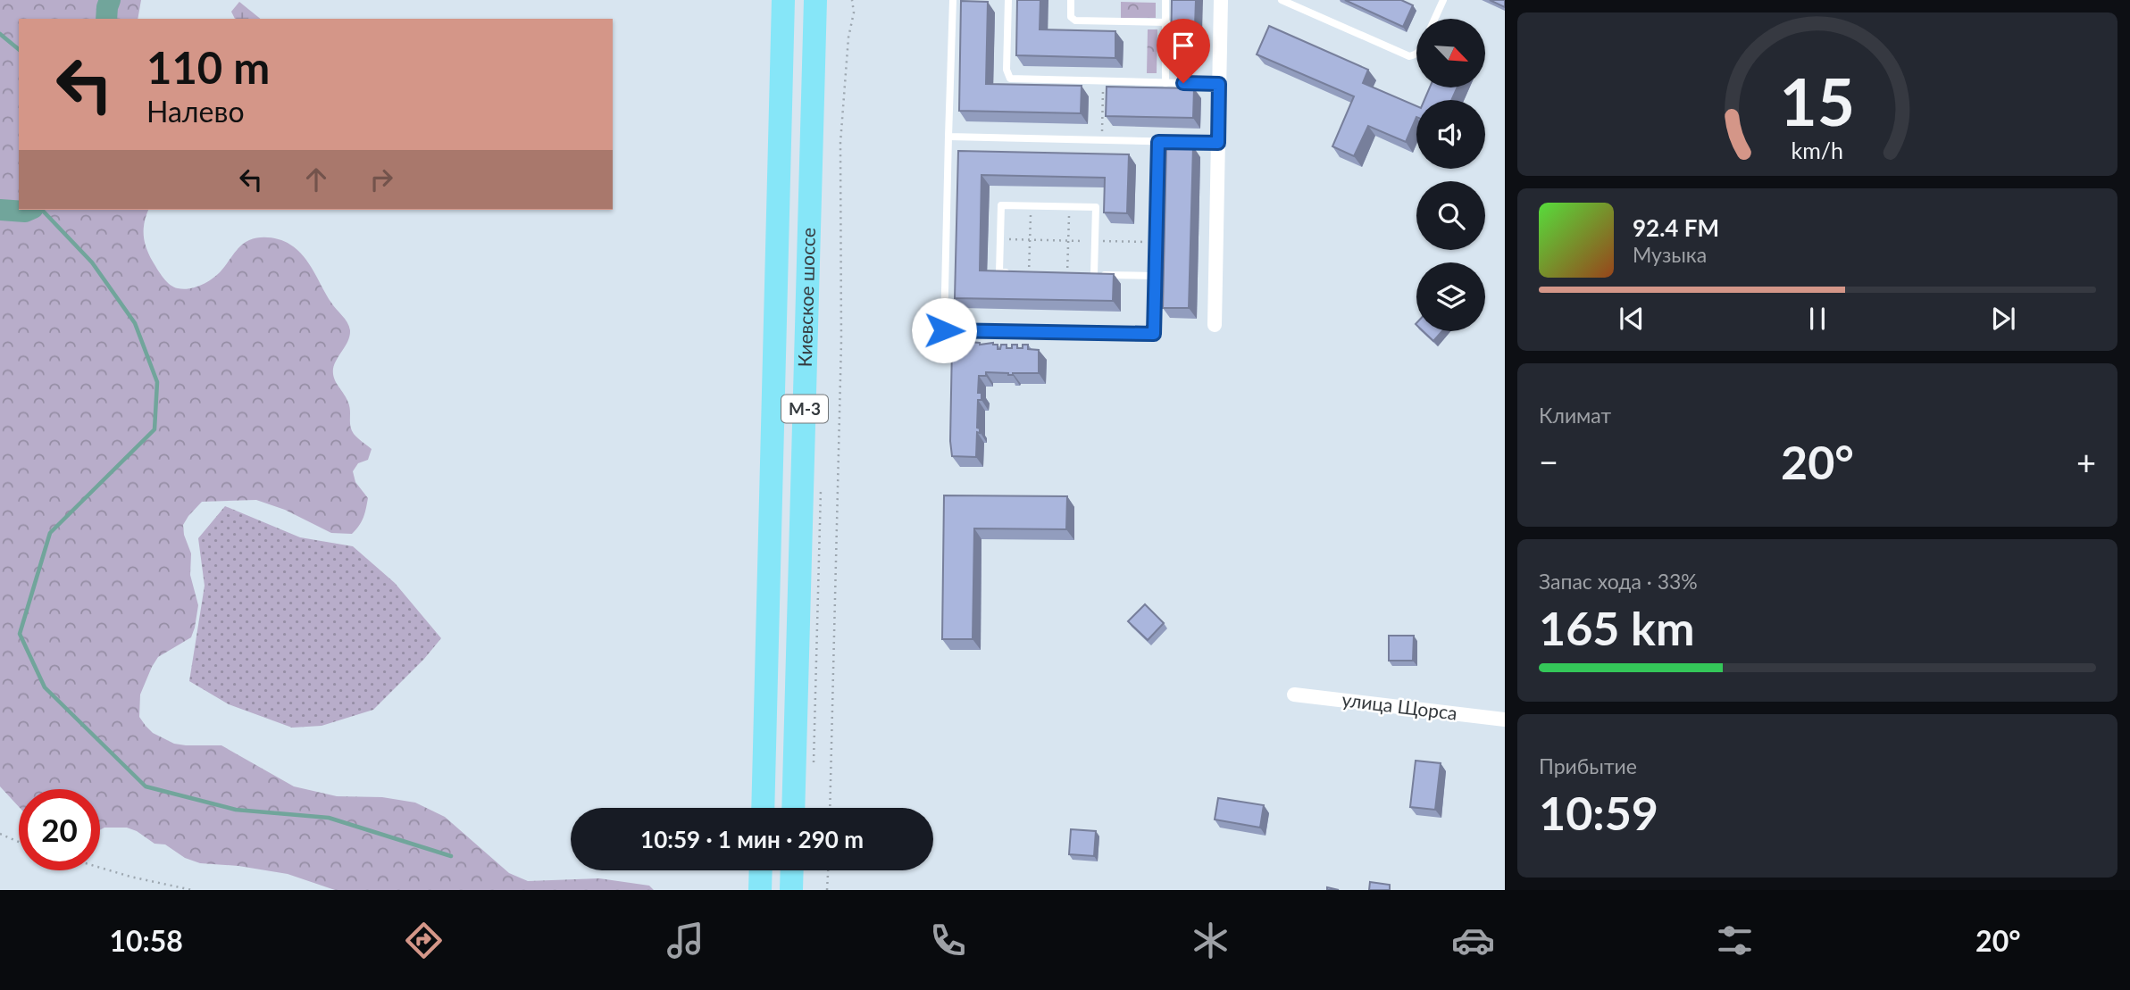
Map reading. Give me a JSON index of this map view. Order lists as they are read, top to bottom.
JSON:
{
  "streets": {
    "highway": ["Киевское шоссе", "М-3"],
    "street": ["улица Щорса"]
  },
  "north": "bottom right",
  "page": {
    "turn": ["110 m", "Налево"],
    "song": ["92.4 FM", "Музыка"],
    "tile": [
      "Климат",
      ["Запас хода · 33%", "165 km"],
      ["Прибытие", "10:59"]
    ],
    "heat": ["−", "20°", "+"],
    "limit": "20",
    "trip": "10:59 · 1 мин · 290 m",
    "tabs": ["10:58", "20°"],
    "gauge": ["15", "km/h"]
  }
}
